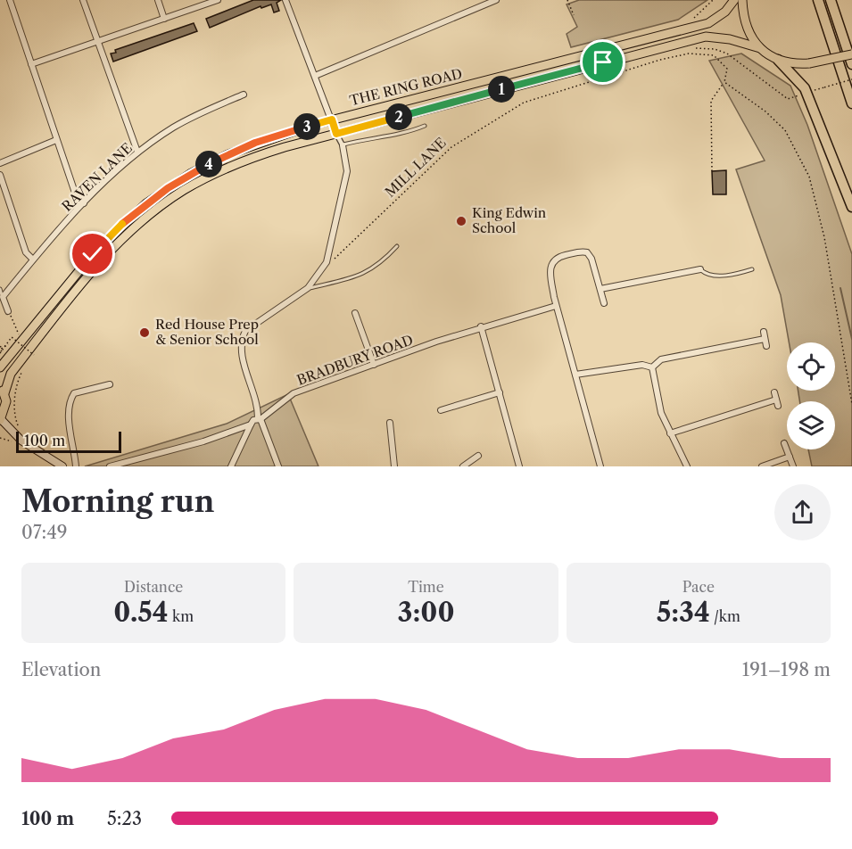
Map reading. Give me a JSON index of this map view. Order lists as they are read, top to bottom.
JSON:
{
  "streets": {
    "main road": ["THE RING ROAD"],
    "street": ["RAVEN LANE", "BRADBURY ROAD"],
    "path": ["MILL LANE"]
  },
  "places": ["King Edwin School", "Red House Prep & Senior School"],
  "scale_bar": "100 m",
  "page": {
    "pins": [
      "1",
      "2",
      "3",
      "4"
    ],
    "scale": "100 m",
    "heading": ["Morning run", "07:49"],
    "stats": [
      ["Distance", "0.54 km"],
      ["Time", "3:00"],
      ["Pace", "5:34 /km"]
    ],
    "chart": ["Elevation", "191–198 m"],
    "list": [
      {
        "name": "100 m",
        "note": "5:23"
      }
    ]
  }
}
